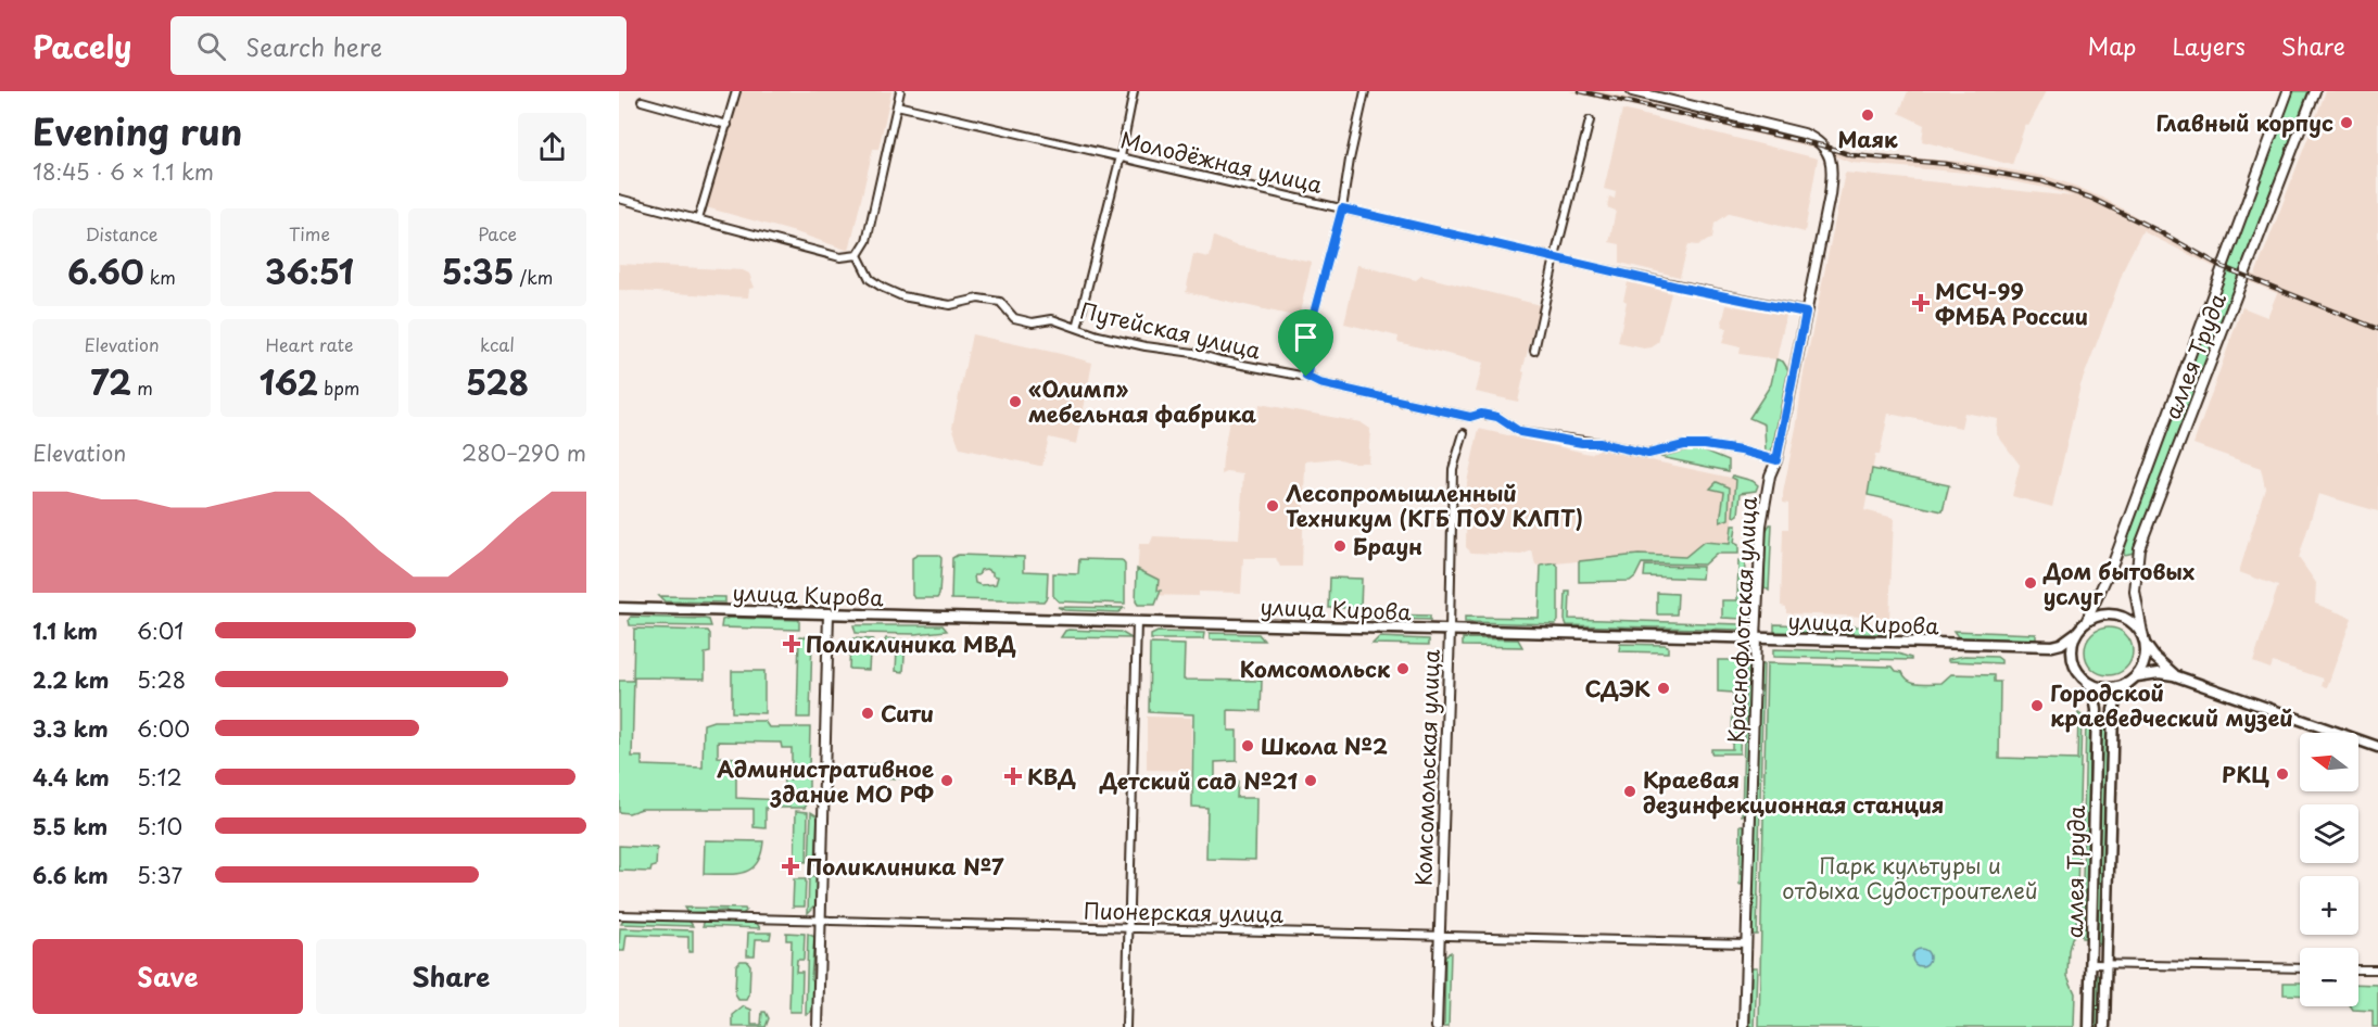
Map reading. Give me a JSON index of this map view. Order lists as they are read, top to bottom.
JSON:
{
  "streets": {
    "main road": ["аллея Труда", "улица Кирова"],
    "street": [
      "Молодёжная улица",
      "Путейская улица",
      "Краснофлотская улица",
      "Комсомольская улица",
      "Пионерская улица"
    ]
  },
  "crossings": [
    ["Молодёжная улица", "Краснофлотская улица"],
    ["Путейская улица", "Краснофлотская улица"],
    ["улица Кирова", "Краснофлотская улица"],
    ["улица Кирова", "Комсомольская улица"],
    ["Краснофлотская улица", "Пионерская улица"],
    ["Комсомольская улица", "Пионерская улица"]
  ],
  "parks": ["Парк культуры и отдыха Судостроителей"],
  "places": {
    "other": [
      "Маяк",
      "Главный корпус",
      "«Олимп» мебельная фабрика",
      "Лесопромышленный Техникум (КГБ ПОУ КЛПТ)",
      "Браун",
      "Дом бытовых услуг",
      "Комсомольск",
      "СДЭК",
      "Городской краеведческий музей",
      "Сити",
      "Школа №2",
      "РКЦ",
      "Административное здание МО РФ",
      "Детский сад №21",
      "Краевая дезинфекционная станция"
    ],
    "health": [
      "МСЧ-99 ФМБА России",
      "Поликлиника МВД",
      "КВД",
      "Поликлиника №7"
    ]
  },
  "north": "left",
  "page": {
    "header": "Pacely",
    "search": "Search here",
    "nav": ["Map", "Layers", "Share"],
    "heading": ["Evening run", "18:45 · 6 × 1.1 km"],
    "stats": [
      ["Distance", "6.60 km"],
      ["Time", "36:51"],
      ["Pace", "5:35 /km"],
      ["Elevation", "72 m"],
      ["Heart rate", "162 bpm"],
      ["kcal", "528"]
    ],
    "chart": ["Elevation", "280–290 m"],
    "list": [
      {
        "name": "1.1 km",
        "note": "6:01"
      },
      {
        "name": "2.2 km",
        "note": "5:28"
      },
      {
        "name": "3.3 km",
        "note": "6:00"
      },
      {
        "name": "4.4 km",
        "note": "5:12"
      },
      {
        "name": "5.5 km",
        "note": "5:10"
      },
      {
        "name": "6.6 km",
        "note": "5:37"
      }
    ],
    "map_buttons": ["+", "−"],
    "buttons": ["Save", "Share"]
  }
}
